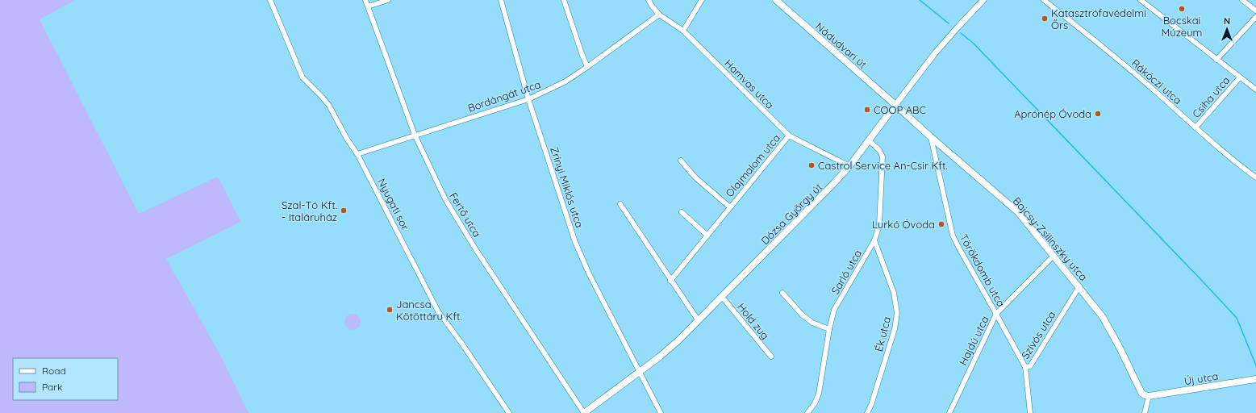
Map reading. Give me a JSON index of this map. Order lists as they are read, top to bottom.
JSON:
{
  "streets": {
    "main road": [
      "Nádudvari út",
      "Dózsa György út",
      "Bajcsy-Zsilinszky utca",
      "Új utca"
    ],
    "street": [
      "Rákóczi utca",
      "Hamvas utca",
      "Bordángát utca",
      "Csiha utca",
      "Olajmalom utca",
      "Zrínyi Miklós utca",
      "Nyugati sor",
      "Fertő utca",
      "Törökdomb utca",
      "Sarló utca",
      "Hold zug",
      "Ék utca",
      "Szívós utca",
      "Hajdú utca"
    ]
  },
  "crossings": [
    ["Nádudvari út", "Dózsa György út"],
    ["Nádudvari út", "Bajcsy-Zsilinszky utca"],
    ["Rákóczi utca", "Csiha utca"],
    ["Hamvas utca", "Bordángát utca"],
    ["Hamvas utca", "Olajmalom utca"],
    ["Hamvas utca", "Dózsa György út"],
    ["Bordángát utca", "Zrínyi Miklós utca"],
    ["Bordángát utca", "Nyugati sor"],
    ["Bordángát utca", "Fertő utca"],
    ["Zrínyi Miklós utca", "Dózsa György út"],
    ["Dózsa György út", "Fertő utca"],
    ["Dózsa György út", "Bajcsy-Zsilinszky utca"],
    ["Dózsa György út", "Sarló utca"],
    ["Dózsa György út", "Hold zug"],
    ["Bajcsy-Zsilinszky utca", "Törökdomb utca"],
    ["Bajcsy-Zsilinszky utca", "Szívós utca"],
    ["Bajcsy-Zsilinszky utca", "Hajdú utca"],
    ["Bajcsy-Zsilinszky utca", "Új utca"],
    ["Törökdomb utca", "Szívós utca"],
    ["Törökdomb utca", "Hajdú utca"],
    ["Sarló utca", "Ék utca"]
  ],
  "places": [
    "Bocskai Múzeum",
    "Katasztrófavédelmi Őrs",
    "COOP ABC",
    "Aprónép Óvoda",
    "Castrol Service An-Csir Kft.",
    "Szal-Tó Kft. - Italáruház",
    "Lurkó Óvoda",
    "Jancsa Kötöttáru Kft."
  ],
  "legend": ["Road", "Park"],
  "north": "top"
}
